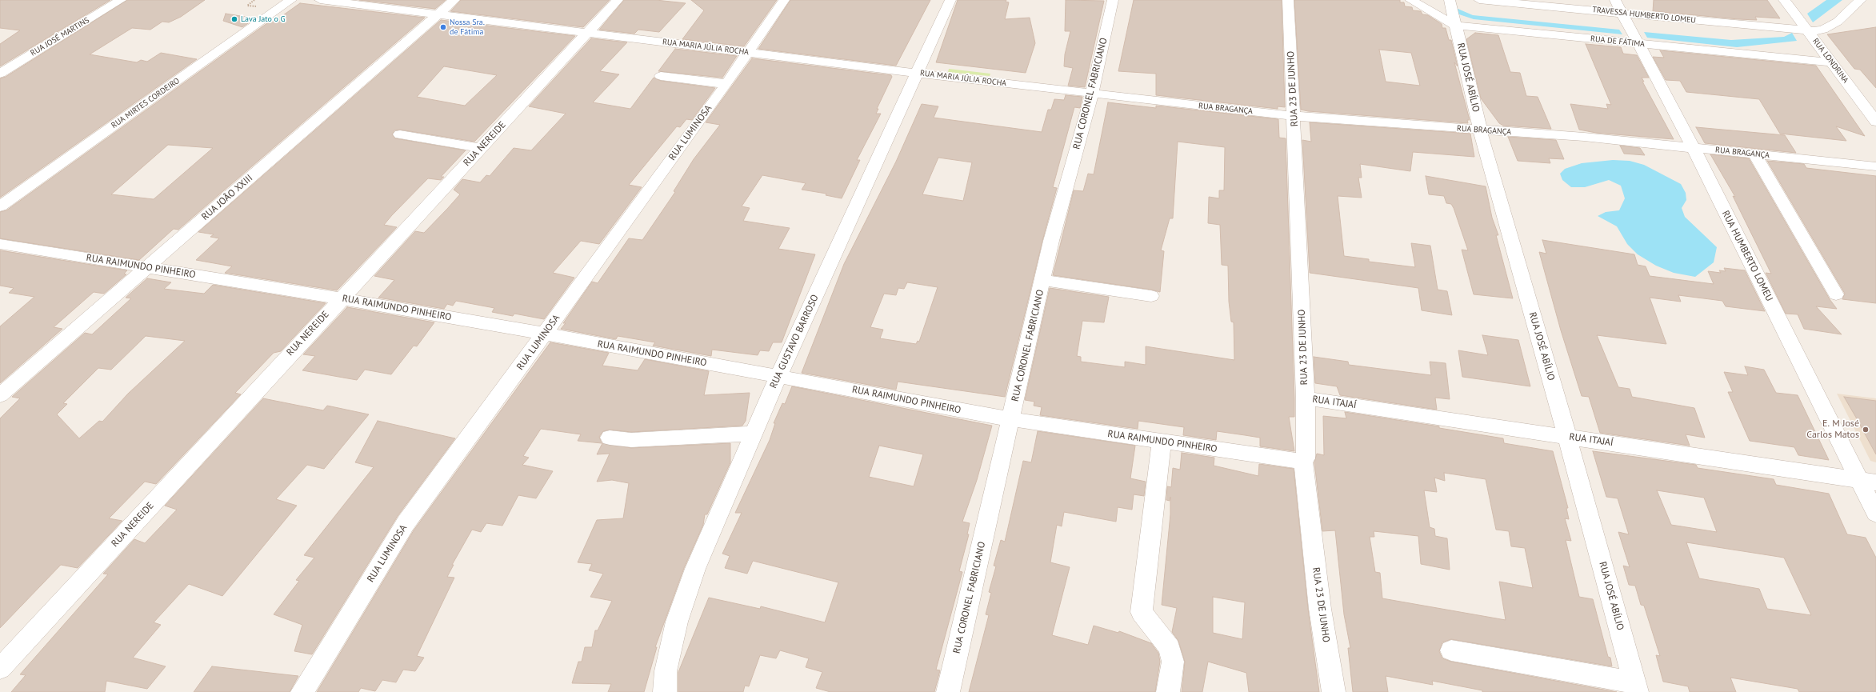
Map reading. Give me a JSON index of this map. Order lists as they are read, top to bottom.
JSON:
{
  "streets": {
    "street": [
      "TRAVESSA HUMBERTO LOMEU",
      "RUA JOSÉ MARTINS",
      "RUA DE FÁTIMA",
      "RUA MARIA JÚLIA ROCHA",
      "RUA LONDRINA",
      "RUA JOSÉ ABÍLIO",
      "RUA 23 DE JUNHO",
      "RUA CORONEL FABRICIANO",
      "RUA MIRTES CORDEIRO",
      "RUA BRAGANÇA",
      "RUA LUMINOSA",
      "RUA NEREIDE",
      "RUA JOÃO XXIII",
      "RUA HUMBERTO LOMEU",
      "RUA RAIMUNDO PINHEIRO",
      "RUA GUSTAVO BARROSO",
      "RUA ITAJAÍ"
    ]
  },
  "crossings": [
    ["TRAVESSA HUMBERTO LOMEU", "RUA LONDRINA"],
    ["TRAVESSA HUMBERTO LOMEU", "RUA HUMBERTO LOMEU"],
    ["RUA DE FÁTIMA", "RUA LONDRINA"],
    ["RUA DE FÁTIMA", "RUA JOSÉ ABÍLIO"],
    ["RUA DE FÁTIMA", "RUA HUMBERTO LOMEU"],
    ["RUA MARIA JÚLIA ROCHA", "RUA CORONEL FABRICIANO"],
    ["RUA MARIA JÚLIA ROCHA", "RUA BRAGANÇA"],
    ["RUA MARIA JÚLIA ROCHA", "RUA LUMINOSA"],
    ["RUA MARIA JÚLIA ROCHA", "RUA NEREIDE"],
    ["RUA MARIA JÚLIA ROCHA", "RUA JOÃO XXIII"],
    ["RUA MARIA JÚLIA ROCHA", "RUA GUSTAVO BARROSO"],
    ["RUA JOSÉ ABÍLIO", "RUA BRAGANÇA"],
    ["RUA JOSÉ ABÍLIO", "RUA ITAJAÍ"],
    ["RUA 23 DE JUNHO", "RUA BRAGANÇA"],
    ["RUA 23 DE JUNHO", "RUA RAIMUNDO PINHEIRO"],
    ["RUA 23 DE JUNHO", "RUA ITAJAÍ"],
    ["RUA CORONEL FABRICIANO", "RUA BRAGANÇA"],
    ["RUA CORONEL FABRICIANO", "RUA RAIMUNDO PINHEIRO"],
    ["RUA BRAGANÇA", "RUA HUMBERTO LOMEU"],
    ["RUA LUMINOSA", "RUA RAIMUNDO PINHEIRO"],
    ["RUA NEREIDE", "RUA RAIMUNDO PINHEIRO"],
    ["RUA JOÃO XXIII", "RUA RAIMUNDO PINHEIRO"],
    ["RUA HUMBERTO LOMEU", "RUA ITAJAÍ"],
    ["RUA RAIMUNDO PINHEIRO", "RUA GUSTAVO BARROSO"]
  ],
  "places": ["Lava Jato o G", "Nossa Sra. de Fátima", "E. M José Carlos Matos"]
}
